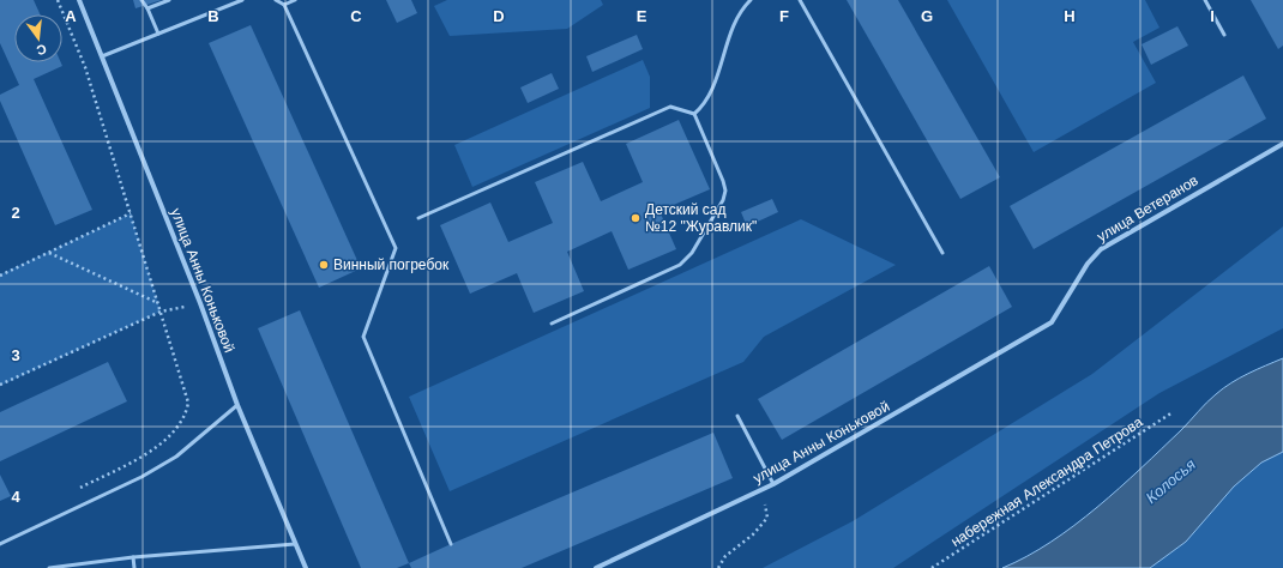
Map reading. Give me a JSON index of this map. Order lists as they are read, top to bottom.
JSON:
{
  "streets": {
    "street": ["улица Ветеранов", "улица Анны Коньковой"],
    "path": ["набережная Александра Петрова"]
  },
  "crossings": [
    ["улица Ветеранов", "улица Анны Коньковой"]
  ],
  "water": ["Колосья"],
  "places": ["Детский сад №12 \"Журавлик\"", "Винный погребок"],
  "north": "bottom",
  "grid": {
    "columns": [
      "A",
      "B",
      "C",
      "D",
      "E",
      "F",
      "G",
      "H",
      "I"
    ],
    "rows": ["2", "3", "4"]
  }
}
